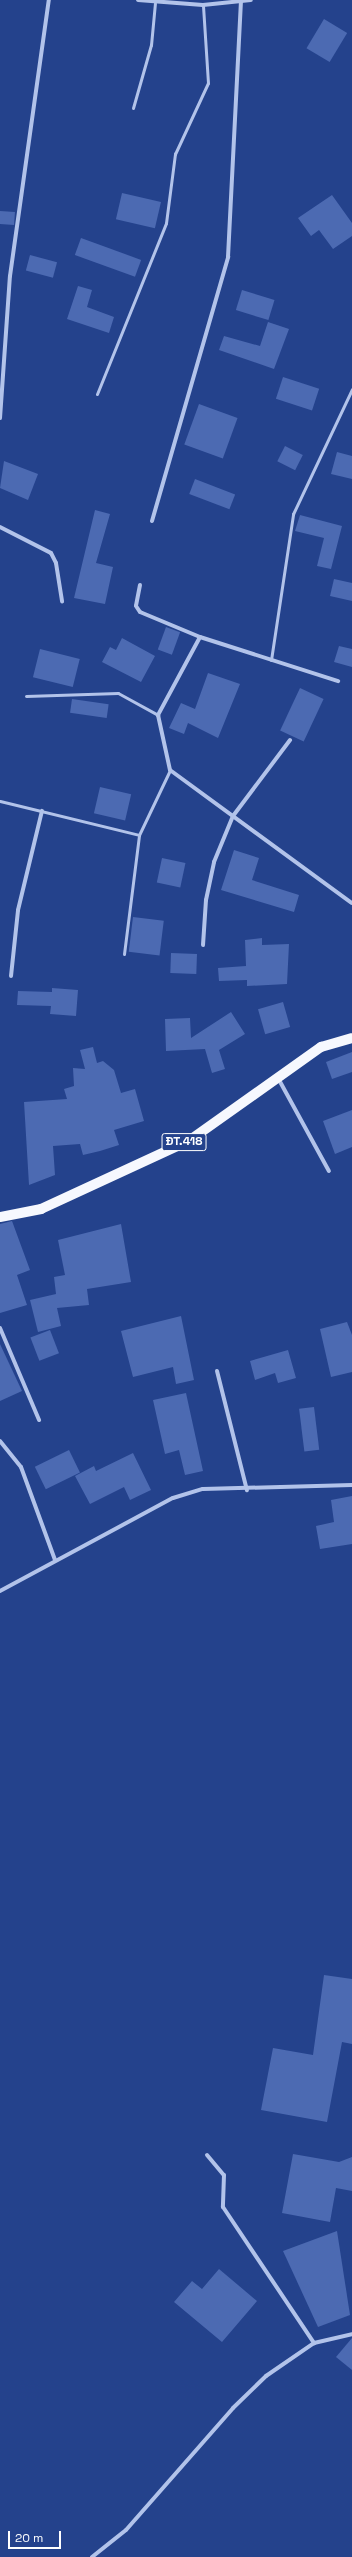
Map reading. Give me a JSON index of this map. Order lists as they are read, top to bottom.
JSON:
{
  "streets": {
    "main road": ["ĐT.418"]
  },
  "scale_bar": "20 m"
}
